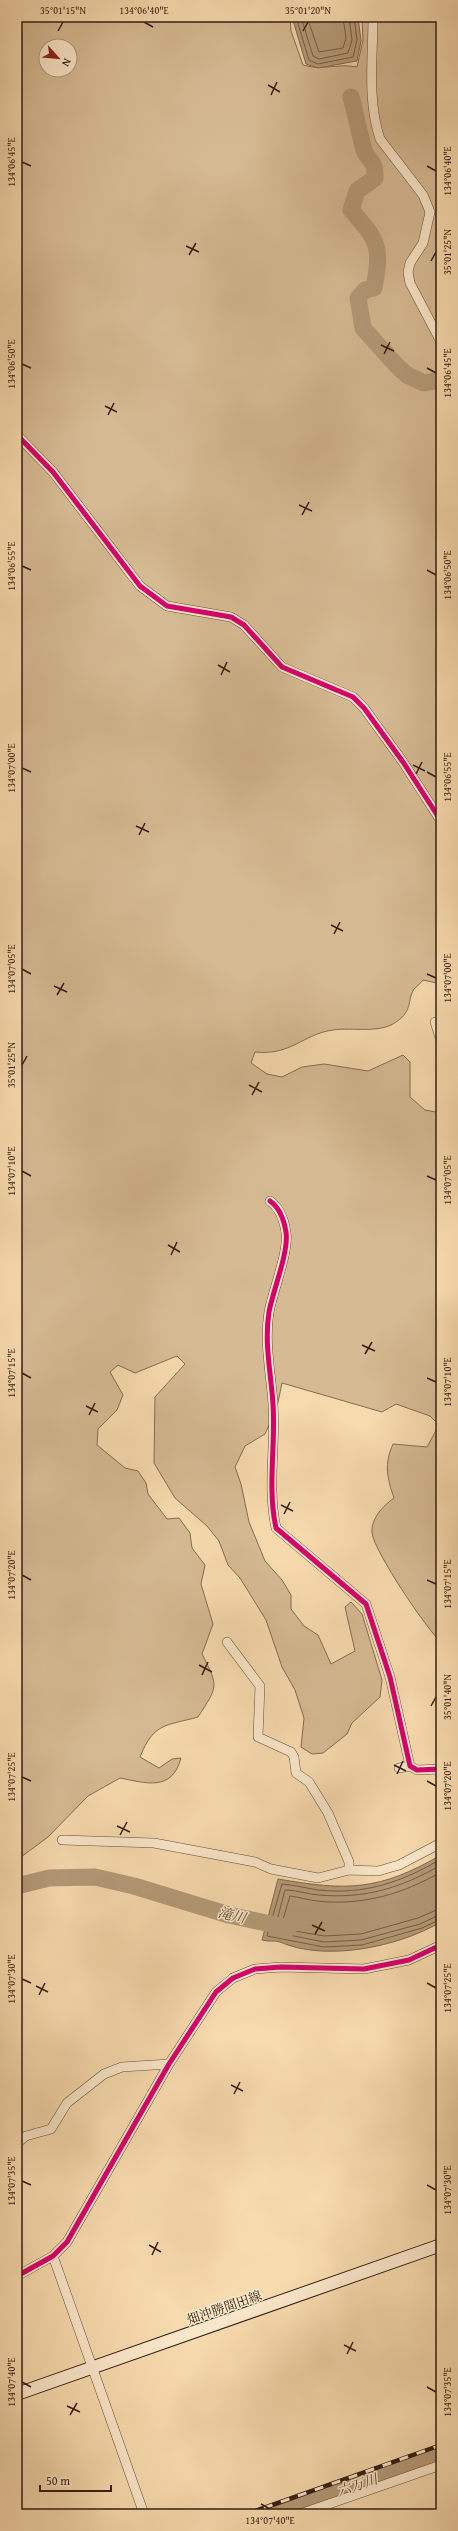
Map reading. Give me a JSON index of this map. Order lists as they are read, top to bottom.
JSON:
{
  "streets": {
    "main road": ["畑沖勝間田線"]
  },
  "water": ["滝川", "六万川"],
  "scale_bar": "50 m",
  "north": "bottom right",
  "coordinates": [
    "35°01'15\"N",
    "134°06'40\"E",
    "35°01'20\"N",
    "134°06'45\"E",
    "35°01'25\"N",
    "134°06'50\"E",
    "134°06'55\"E",
    "134°07'00\"E",
    "134°07'05\"E",
    "134°07'10\"E",
    "134°07'15\"E",
    "134°07'20\"E",
    "35°01'40\"N",
    "134°07'25\"E",
    "134°07'30\"E",
    "134°07'35\"E",
    "134°07'40\"E"
  ]
}
